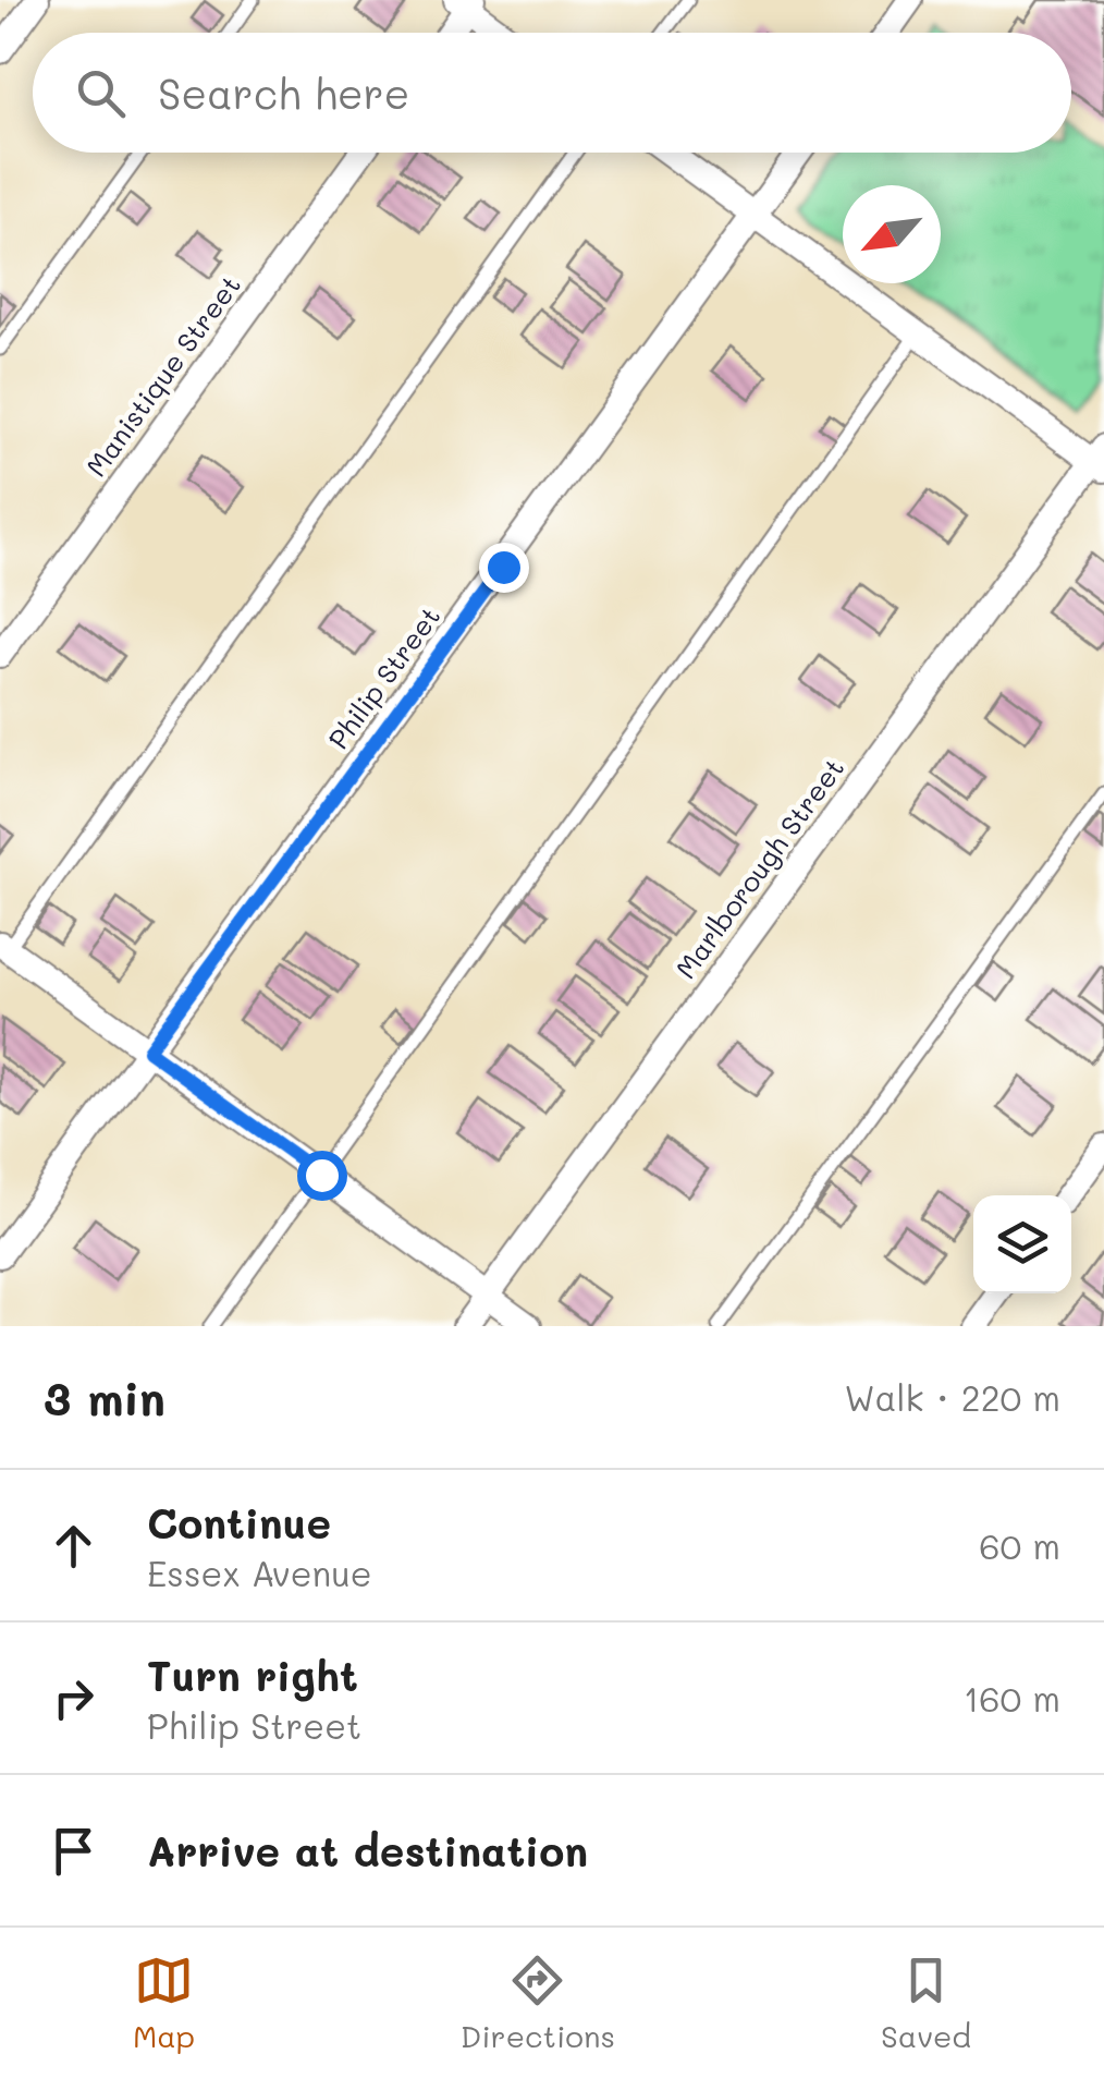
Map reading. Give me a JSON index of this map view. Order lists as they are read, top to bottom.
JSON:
{
  "streets": {
    "street": ["Manistique Street", "Philip Street", "Marlborough Street"]
  },
  "north": "bottom left",
  "page": {
    "search": "Search here",
    "heading": ["3 min", "Walk · 220 m"],
    "list": [
      ["Continue", "Essex Avenue", "60 m"],
      ["Turn right", "Philip Street", "160 m"],
      "Arrive at destination"
    ],
    "nav": ["Map", "Directions", "Saved"]
  }
}
